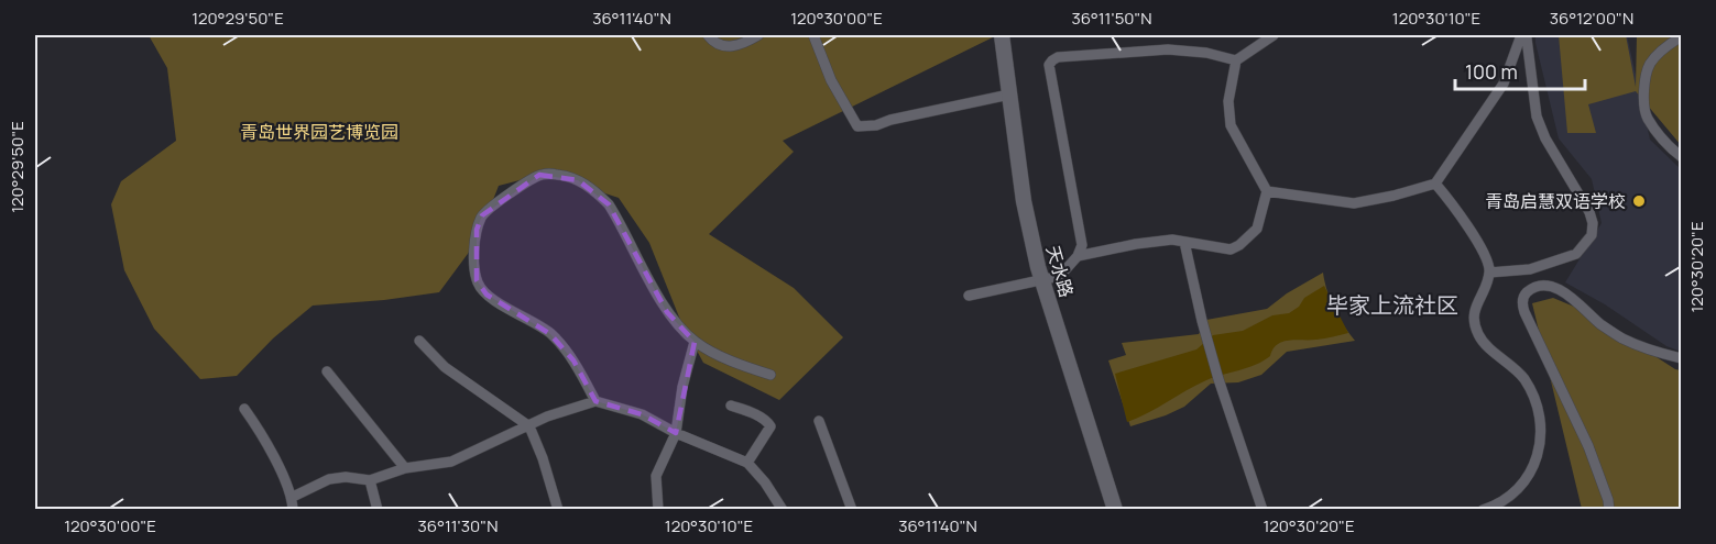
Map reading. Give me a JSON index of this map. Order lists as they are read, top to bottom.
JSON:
{
  "streets": {
    "street": ["天水路"]
  },
  "districts": ["毕家上流社区"],
  "parks": ["青岛世界园艺博览园"],
  "places": ["青岛启慧双语学校"],
  "scale_bar": "100 m",
  "coordinates": [
    "120°29'50\"E",
    "36°11'40\"N",
    "120°30'00\"E",
    "36°11'50\"N",
    "120°30'10\"E",
    "36°12'00\"N",
    "120°30'20\"E",
    "36°11'30\"N"
  ]
}
